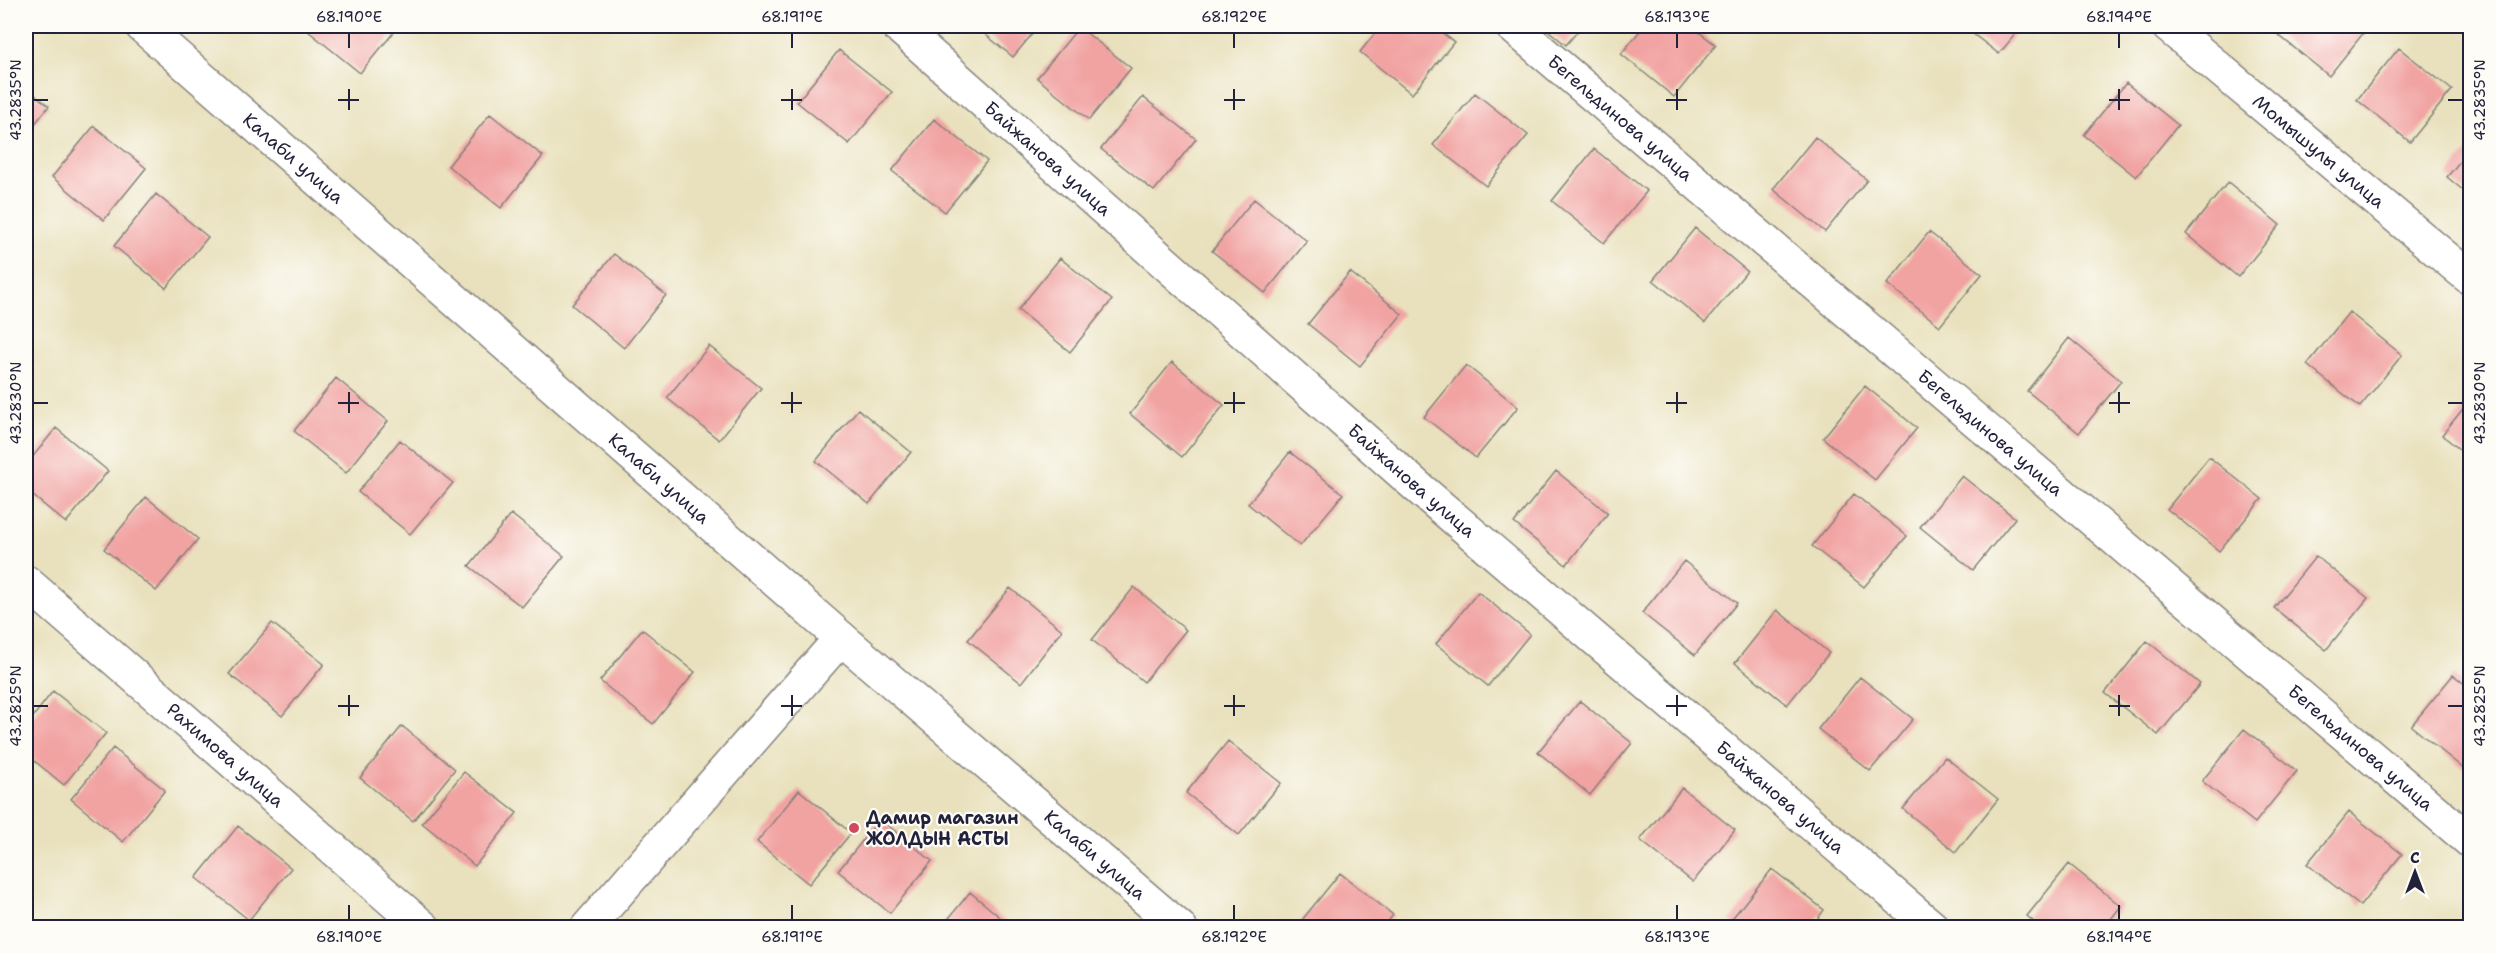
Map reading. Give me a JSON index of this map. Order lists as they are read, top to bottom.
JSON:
{
  "streets": {
    "street": [
      "Бегельдинова улица",
      "Момышулы улица",
      "Калаби улица",
      "Байжанова улица",
      "Рахимова улица"
    ]
  },
  "places": ["Дамир магазин ЖОЛДЫН АСТЫ"],
  "north": "top",
  "coordinates": [
    "68.190°E",
    "68.191°E",
    "68.192°E",
    "68.193°E",
    "68.194°E",
    "43.2835°N",
    "43.2830°N",
    "43.2825°N"
  ]
}
